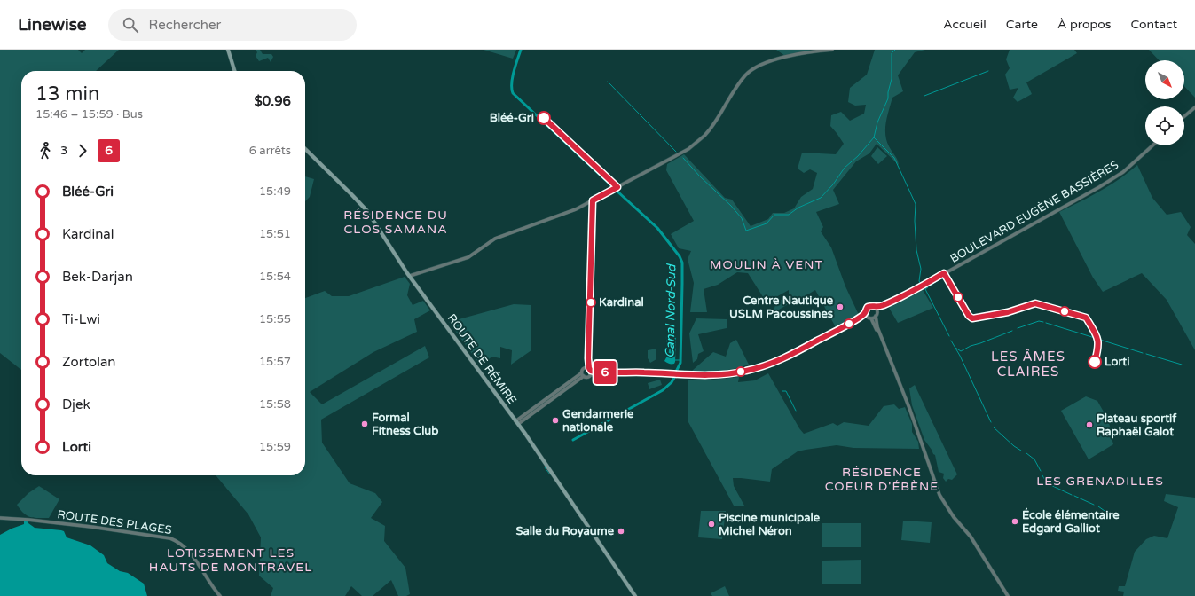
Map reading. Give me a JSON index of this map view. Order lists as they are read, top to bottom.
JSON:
{
  "streets": {
    "main road": ["ROUTE DE RÉMIRE"],
    "street": ["BOULEVARD EUGÈNE BASSIÈRES", "ROUTE DES PLAGES"]
  },
  "districts": [
    "RÉSIDENCE DU CLOS SAMANA",
    "MOULIN À VENT",
    "LES ÂMES CLAIRES",
    "RÉSIDENCE COEUR D'ÉBÈNE",
    "LES GRENADILLES",
    "LOTISSEMENT LES HAUTS DE MONTRAVEL"
  ],
  "water": ["Canal Nord-Sud"],
  "places": [
    "Bléé-Gri",
    "Kardinal",
    "Centre Nautique USLM Pacoussines",
    "Lorti",
    "Gendarmerie nationale",
    "Formal Fitness Club",
    "Plateau sportif Raphaël Galot",
    "École élémentaire Edgard Galliot",
    "Piscine municipale Michel Néron",
    "Salle du Royaume"
  ],
  "lines": ["bus line 6"],
  "north": "bottom right",
  "page": {
    "header": "Linewise",
    "search": "Rechercher",
    "nav": [
      "Accueil",
      "Carte",
      "À propos",
      "Contact"
    ],
    "on_map": "6",
    "heading": ["13 min", "15:46 – 15:59 · Bus", "$0.96"],
    "legs": ["3", "6", "6 arrêts"],
    "list": [
      {
        "name": "Bléé-Gri",
        "value": "15:49"
      },
      {
        "name": "Kardinal",
        "value": "15:51"
      },
      {
        "name": "Bek-Darjan",
        "value": "15:54"
      },
      {
        "name": "Ti-Lwi",
        "value": "15:55"
      },
      {
        "name": "Zortolan",
        "value": "15:57"
      },
      {
        "name": "Djek",
        "value": "15:58"
      },
      {
        "name": "Lorti",
        "value": "15:59"
      }
    ]
  }
}
